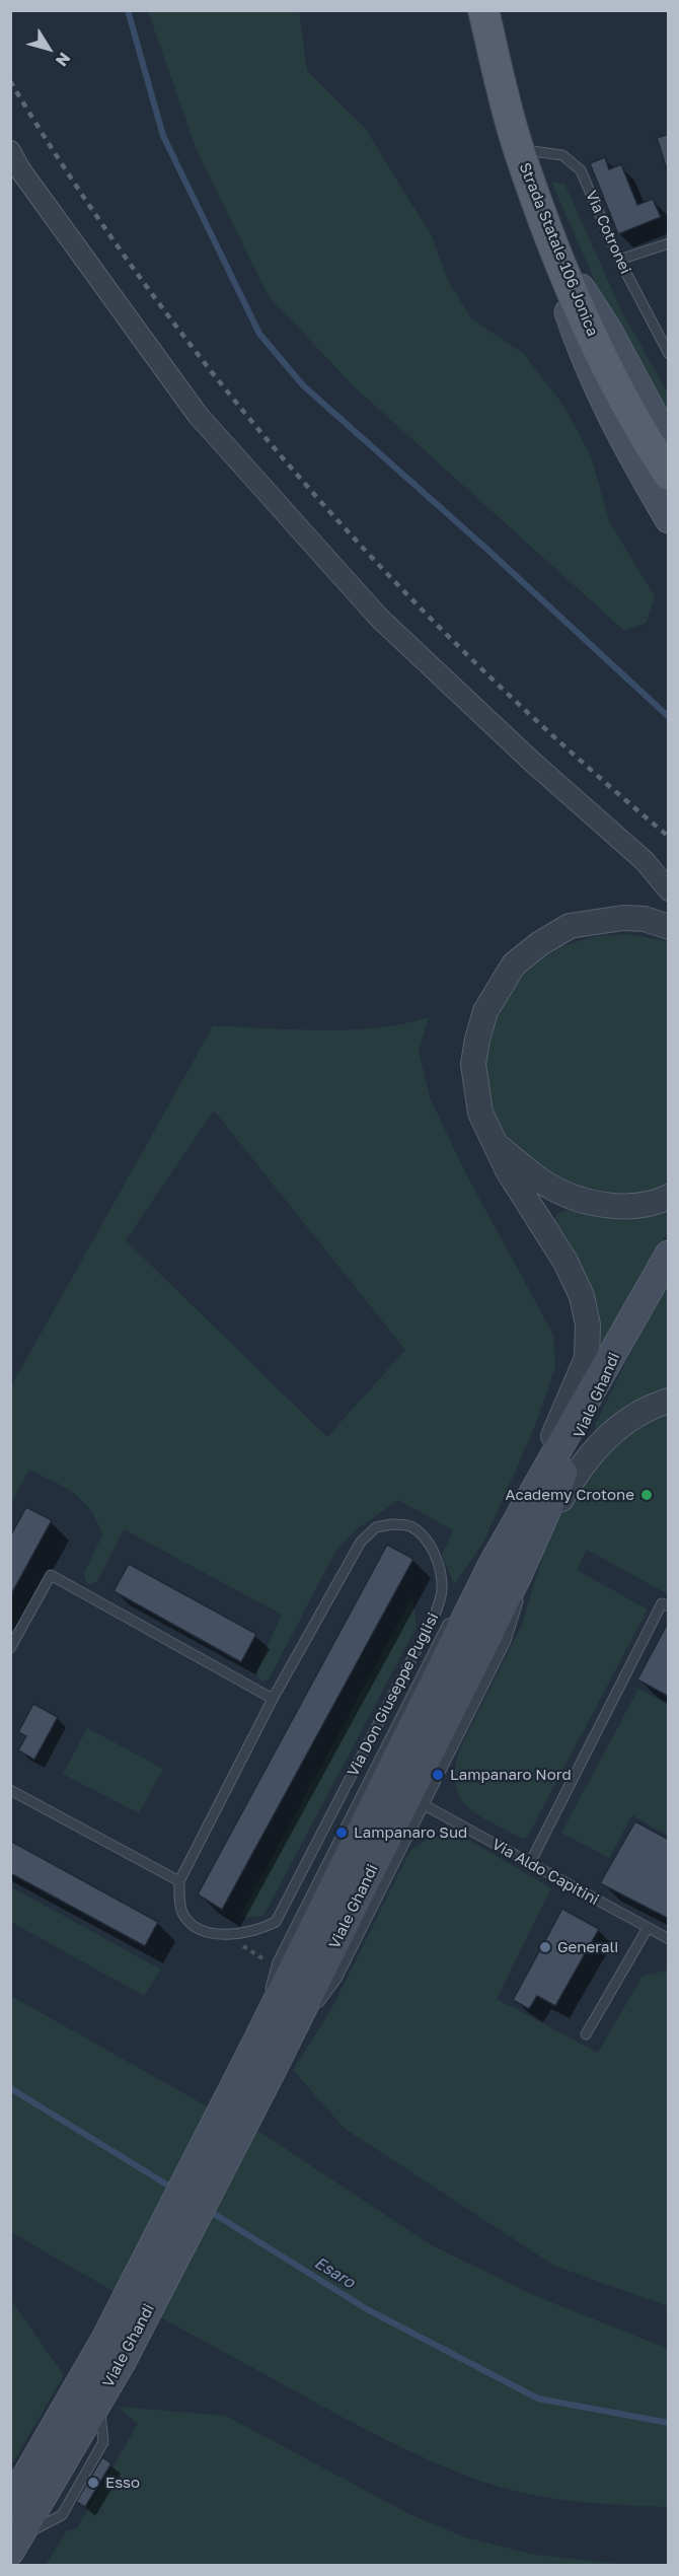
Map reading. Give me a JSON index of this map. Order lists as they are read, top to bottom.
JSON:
{
  "streets": {
    "main road": ["Strada Statale 106 Jonica", "Viale Ghandi"],
    "lane": ["Via Cotronei", "Via Don Giuseppe Puglisi", "Via Aldo Capitini"]
  },
  "crossings": [
    ["Via Cotronei", "Strada Statale 106 Jonica"]
  ],
  "water": ["Esaro"],
  "places": [
    "Academy Crotone",
    "Lampanaro Nord",
    "Lampanaro Sud",
    "Generali",
    "Esso"
  ],
  "north": "bottom right"
}
